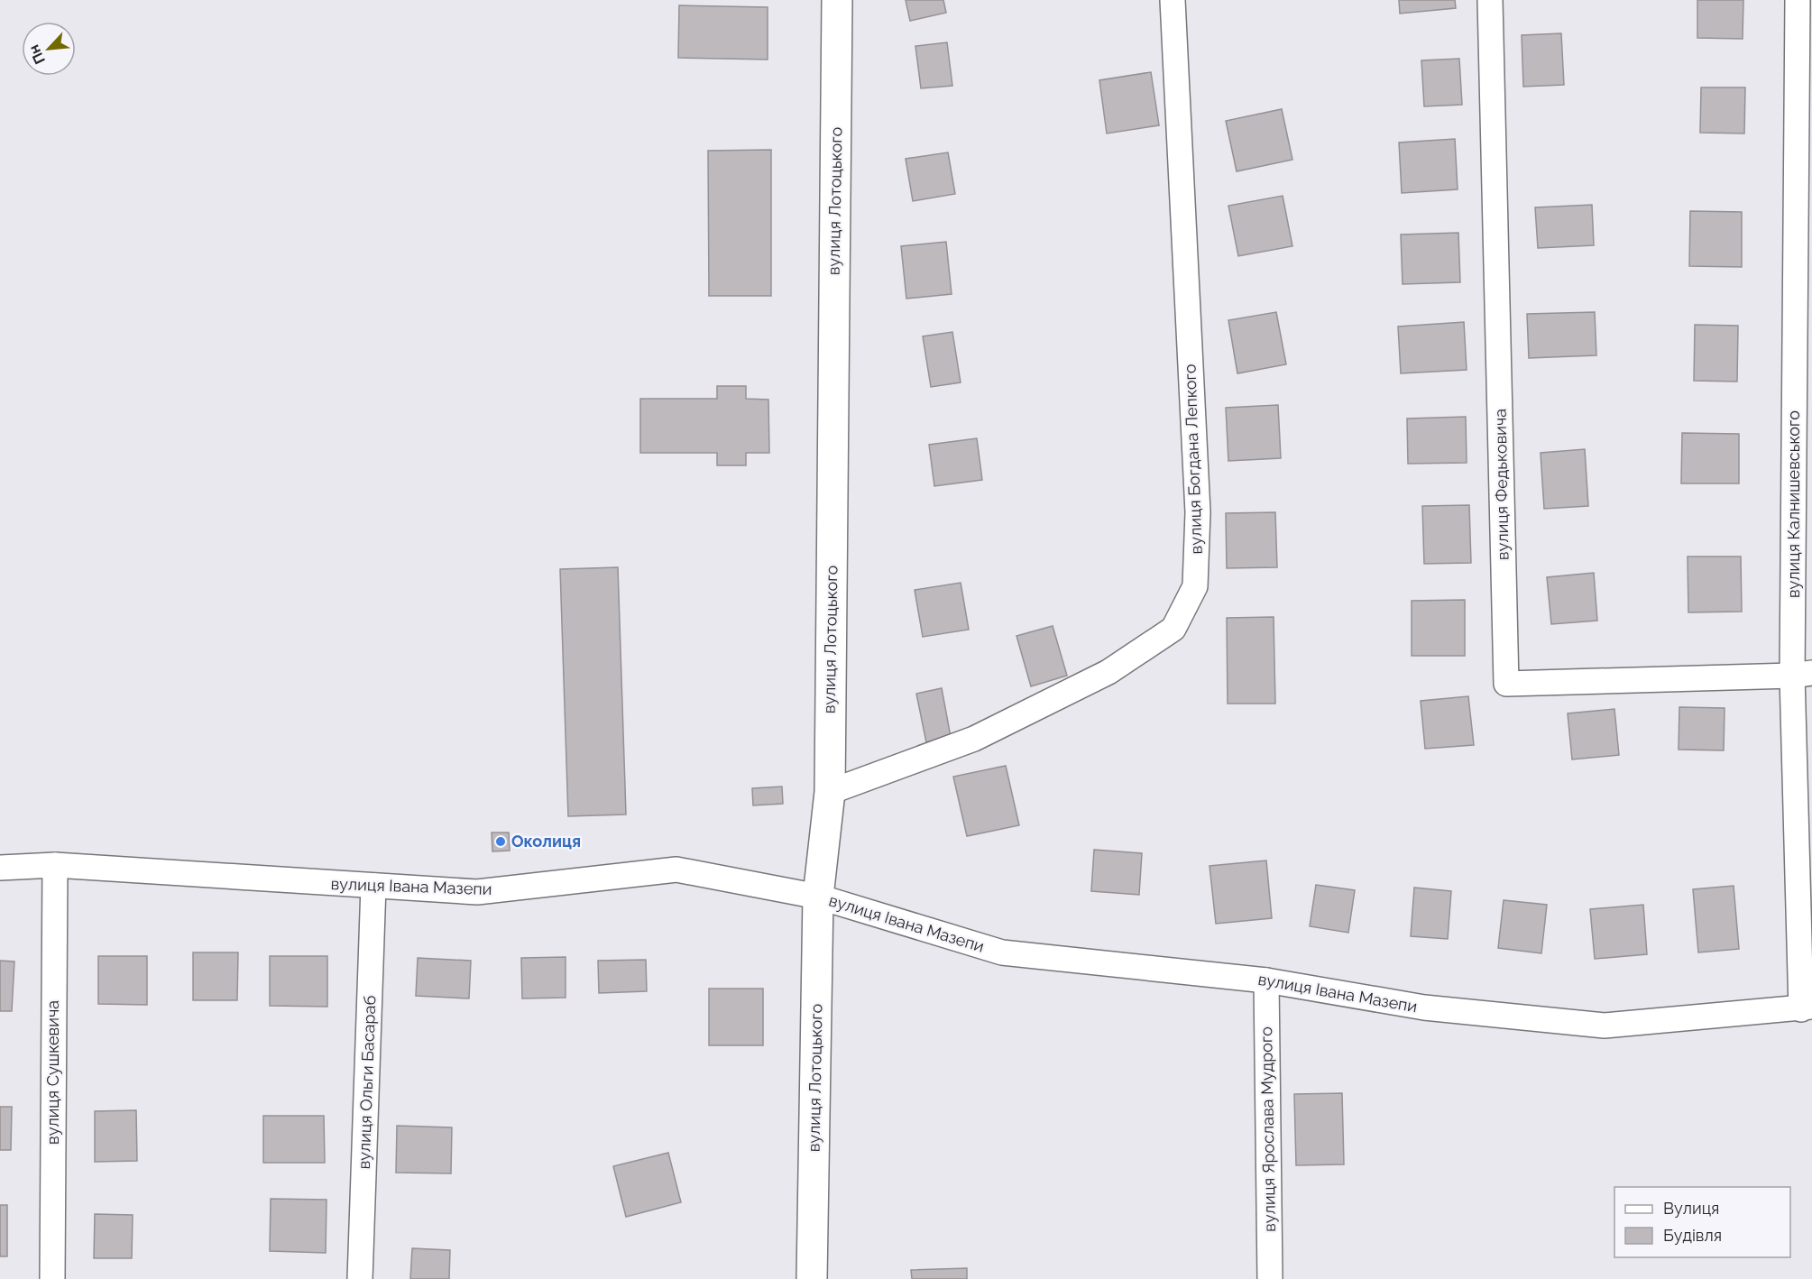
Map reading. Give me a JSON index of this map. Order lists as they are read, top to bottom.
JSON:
{
  "streets": {
    "street": [
      "вулиця Лотоцького",
      "вулиця Богдана Лепкого",
      "вулиця Федьковича",
      "вулиця Калнишевського",
      "вулиця Івана Мазепи",
      "вулиця Сушкевича",
      "вулиця Ольги Басараб",
      "вулиця Ярослава Мудрого"
    ]
  },
  "crossings": [
    ["вулиця Лотоцького", "вулиця Богдана Лепкого"],
    ["вулиця Лотоцького", "вулиця Івана Мазепи"],
    ["вулиця Федьковича", "вулиця Калнишевського"],
    ["вулиця Калнишевського", "вулиця Івана Мазепи"],
    ["вулиця Івана Мазепи", "вулиця Сушкевича"],
    ["вулиця Івана Мазепи", "вулиця Ольги Басараб"],
    ["вулиця Івана Мазепи", "вулиця Ярослава Мудрого"]
  ],
  "places": ["Околиця"],
  "legend": ["Вулиця", "Будівля"],
  "north": "bottom left"
}
